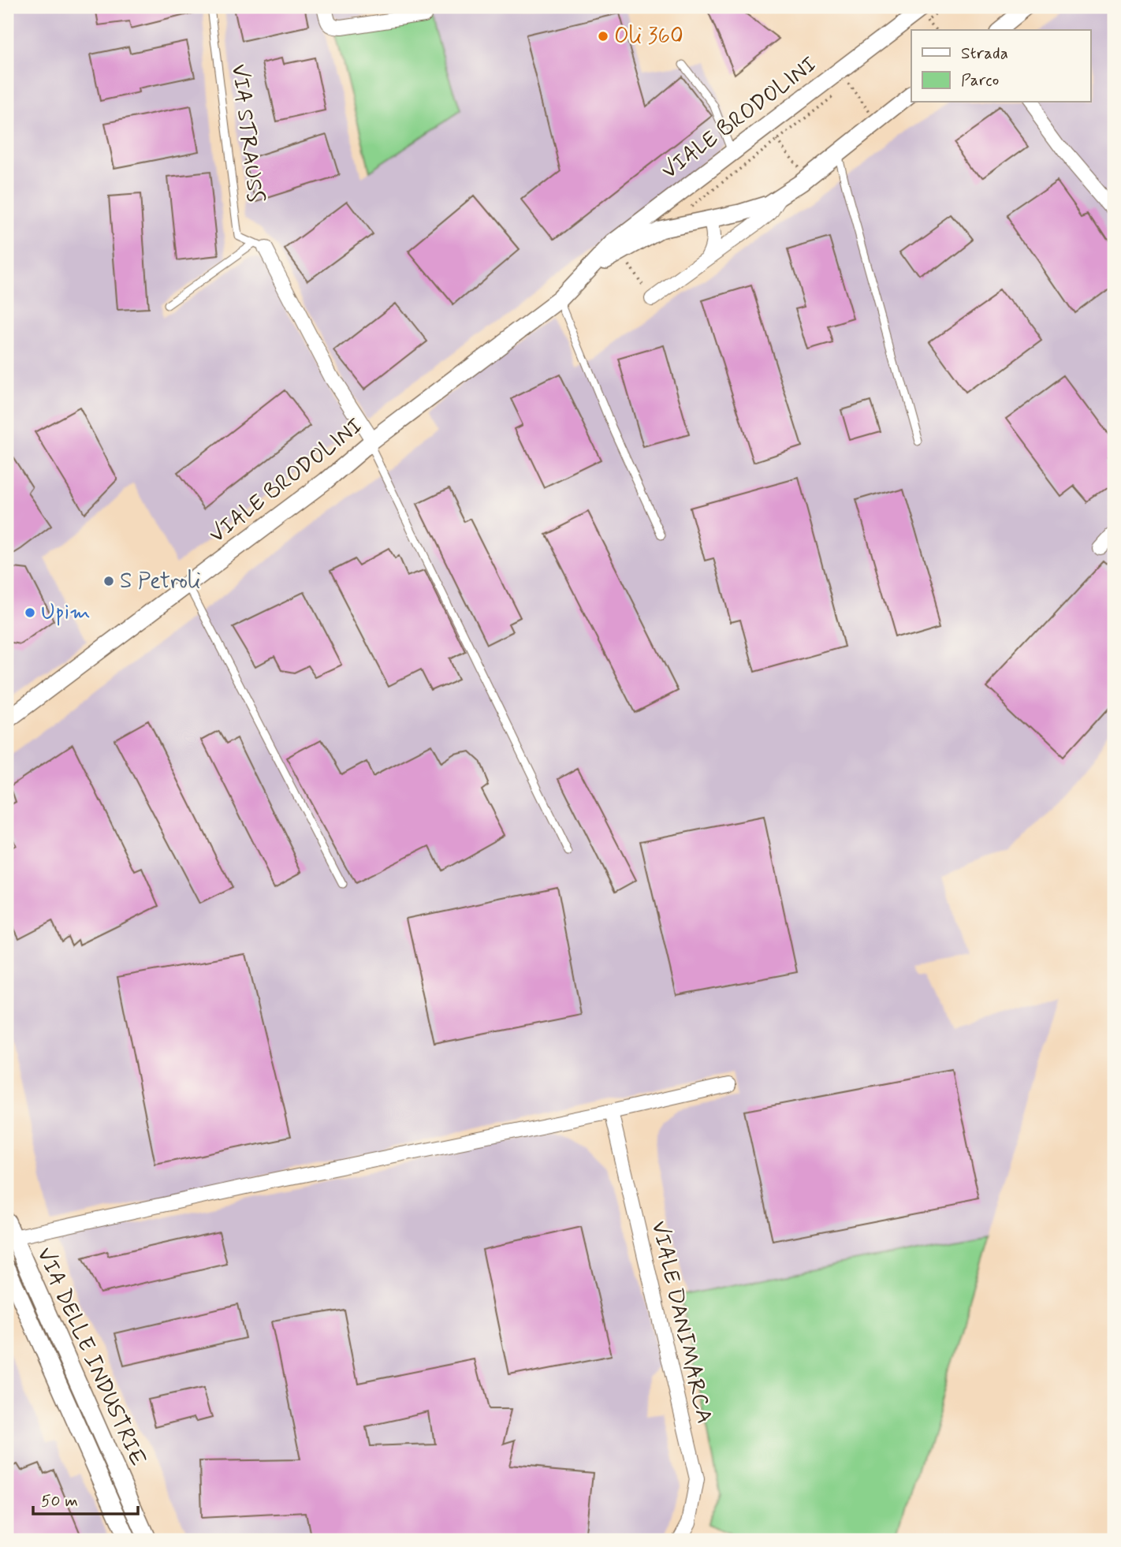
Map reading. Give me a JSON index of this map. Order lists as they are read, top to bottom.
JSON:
{
  "streets": {
    "street": ["VIALE BRODOLINI", "VIALE DANIMARCA", "VIA DELLE INDUSTRIE"],
    "lane": ["VIA STRAUSS"]
  },
  "places": ["Oli 360", "S Petroli", "Upim"],
  "legend": ["Strada", "Parco"],
  "scale_bar": "50 m"
}
